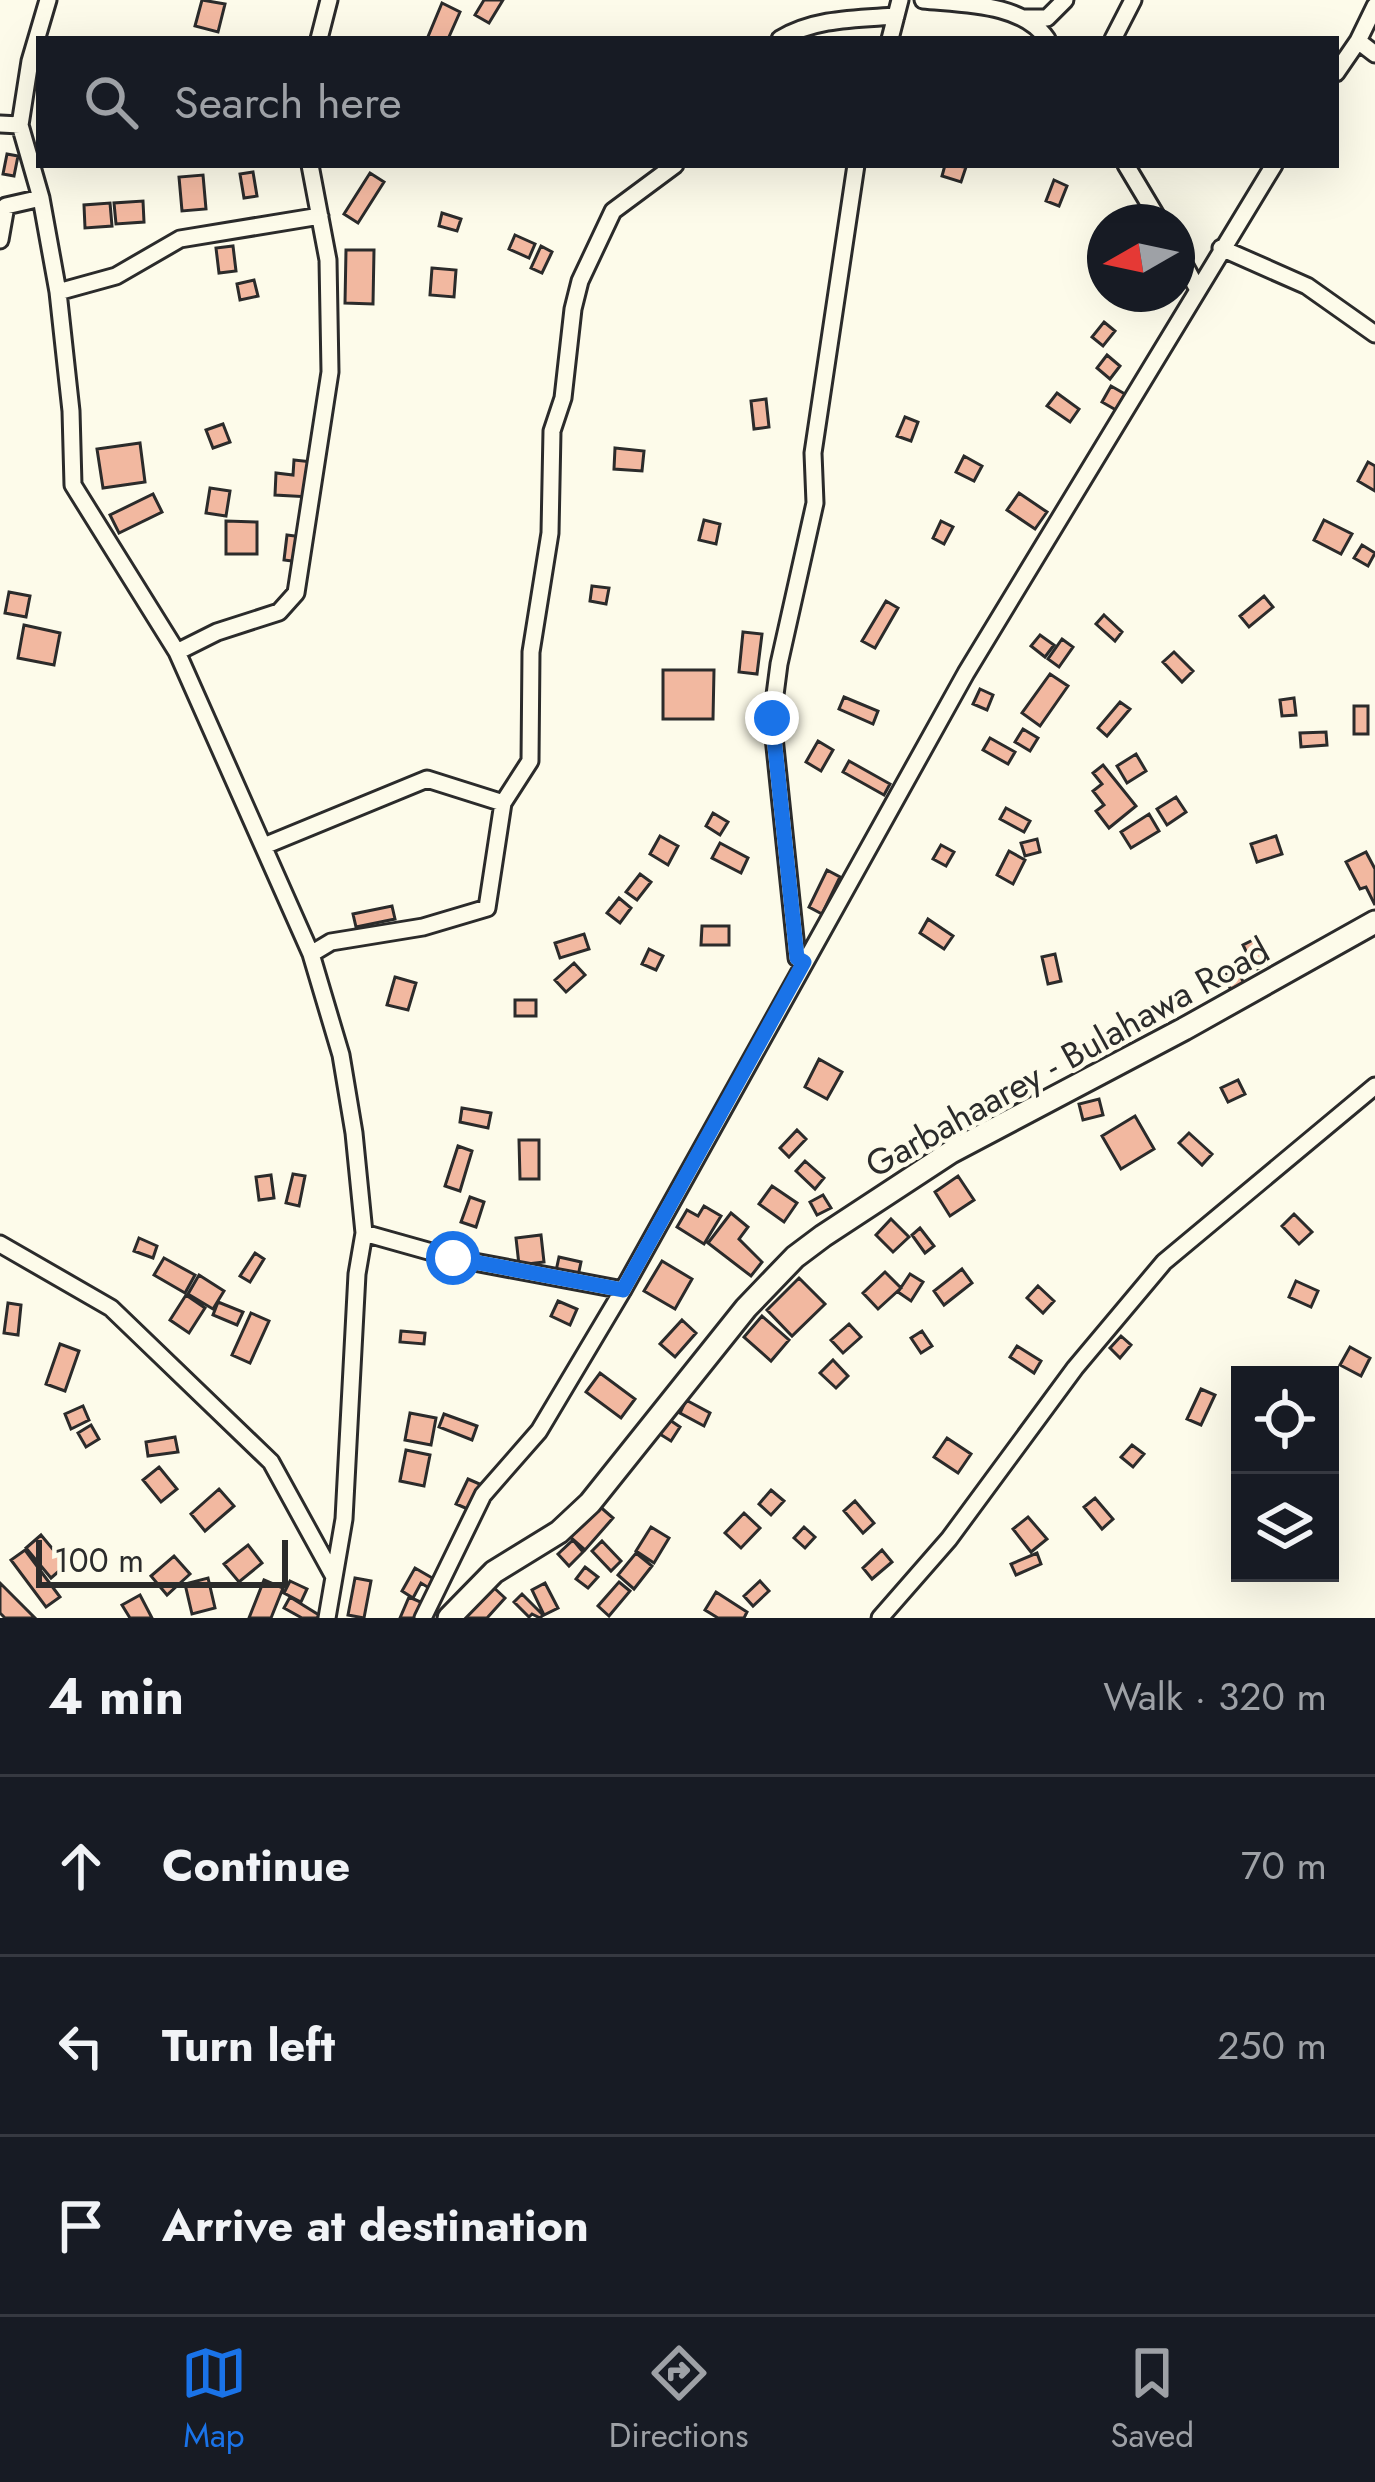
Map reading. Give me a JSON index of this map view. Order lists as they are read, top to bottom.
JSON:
{
  "streets": {
    "main road": ["Garbahaarey - Bulahawa Road"]
  },
  "scale_bar": "100 m",
  "north": "left",
  "page": {
    "search": "Search here",
    "scale": "100 m",
    "heading": ["4 min", "Walk · 320 m"],
    "list": [
      ["Continue", "70 m"],
      ["Turn left", "250 m"],
      "Arrive at destination"
    ],
    "nav": ["Map", "Directions", "Saved"]
  }
}
